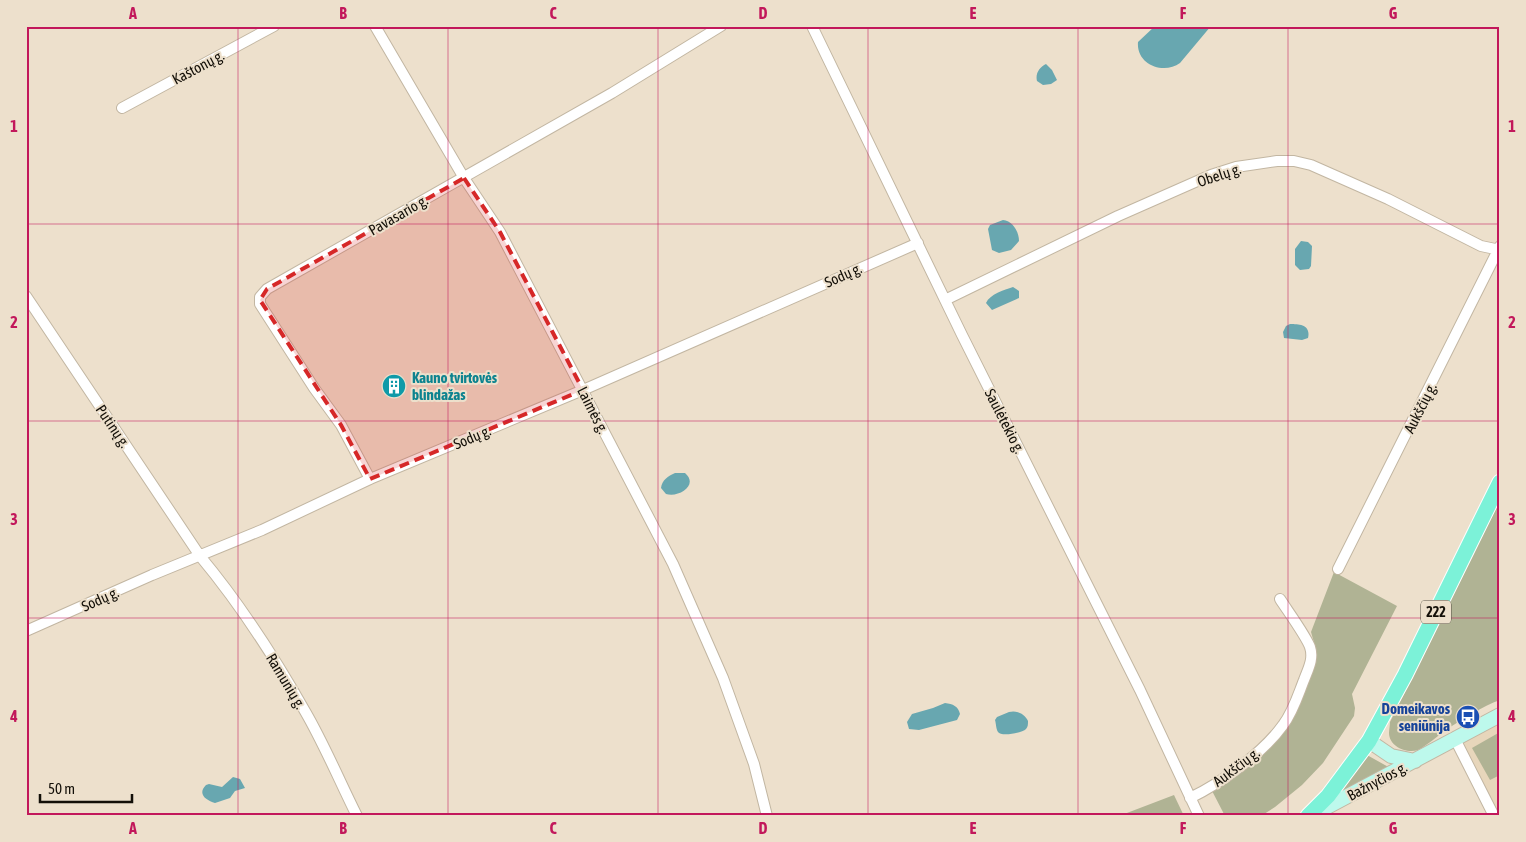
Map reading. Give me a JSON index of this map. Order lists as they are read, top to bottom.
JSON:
{
  "streets": {
    "main road": ["222", "Bažnyčios g."],
    "street": [
      "Kaštonų g.",
      "Obelų g.",
      "Pavasario g.",
      "Sodų g.",
      "Aukščių g.",
      "Laimės g.",
      "Saulėtekio g.",
      "Putinų g.",
      "Ramunių g."
    ]
  },
  "crossings": [
    ["Obelų g.", "Aukščių g."],
    ["Obelų g.", "Saulėtekio g."],
    ["Pavasario g.", "Sodų g."],
    ["Pavasario g.", "Laimės g."],
    ["Sodų g.", "Laimės g."],
    ["Sodų g.", "Saulėtekio g."],
    ["Sodų g.", "Putinų g."],
    ["Sodų g.", "Ramunių g."],
    ["Aukščių g.", "Saulėtekio g."],
    ["Putinų g.", "Ramunių g."],
    ["222", "Bažnyčios g."]
  ],
  "places": {
    "building": ["Kauno tvirtovės blindažas"],
    "bus stop": ["Domeikavos seniūnija"]
  },
  "scale_bar": "50 m",
  "grid": {
    "columns": [
      "A",
      "B",
      "C",
      "D",
      "E",
      "F",
      "G"
    ],
    "rows": [
      "1",
      "2",
      "3",
      "4"
    ]
  }
}
